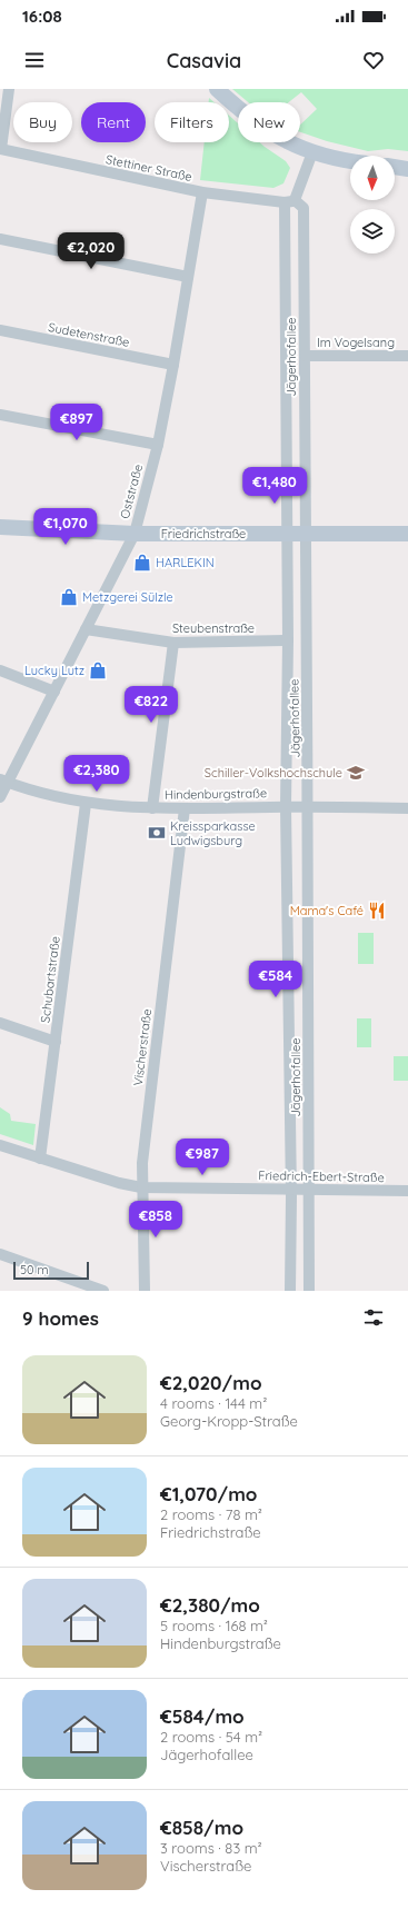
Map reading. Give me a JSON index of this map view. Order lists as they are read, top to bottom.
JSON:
{
  "streets": {
    "main road": ["Friedrichstraße"],
    "street": [
      "Stettiner Straße",
      "Sudetenstraße",
      "Im Vogelsang",
      "Jägerhofallee",
      "Oststraße",
      "Steubenstraße",
      "Hindenburgstraße",
      "Schubartstraße",
      "Vischerstraße",
      "Friedrich-Ebert-Straße"
    ]
  },
  "crossings": [
    ["Stettiner Straße", "Jägerhofallee"],
    ["Stettiner Straße", "Oststraße"],
    ["Sudetenstraße", "Oststraße"],
    ["Im Vogelsang", "Jägerhofallee"],
    ["Jägerhofallee", "Friedrichstraße"],
    ["Jägerhofallee", "Steubenstraße"],
    ["Jägerhofallee", "Hindenburgstraße"],
    ["Jägerhofallee", "Friedrich-Ebert-Straße"],
    ["Oststraße", "Friedrichstraße"],
    ["Oststraße", "Steubenstraße"],
    ["Oststraße", "Hindenburgstraße"],
    ["Hindenburgstraße", "Schubartstraße"],
    ["Hindenburgstraße", "Vischerstraße"],
    ["Schubartstraße", "Friedrich-Ebert-Straße"],
    ["Vischerstraße", "Friedrich-Ebert-Straße"]
  ],
  "places": {
    "shop": ["HARLEKIN", "Metzgerei Sülzle", "Lucky Lutz"],
    "school or university": ["Schiller-Volkshochschule"],
    "bank": ["Kreissparkasse Ludwigsburg"],
    "restaurant": ["Mama's Café"]
  },
  "scale_bar": "50 m",
  "north": "bottom",
  "page": {
    "status": "16:08",
    "header": "Casavia",
    "chip": [
      "Buy",
      "Rent",
      "Filters",
      "New"
    ],
    "price": [
      "€2,020",
      "€897",
      "€1,480",
      "€1,070",
      "€822",
      "€2,380",
      "€584",
      "€987",
      "€858"
    ],
    "scale": "50 m",
    "heading": "9 homes",
    "list": [
      {
        "name": "€2,020/mo",
        "note": "4 rooms · 144 m² · Georg-Kropp-Straße"
      },
      {
        "name": "€1,070/mo",
        "note": "2 rooms · 78 m² · Friedrichstraße"
      },
      {
        "name": "€2,380/mo",
        "note": "5 rooms · 168 m² · Hindenburgstraße"
      },
      {
        "name": "€584/mo",
        "note": "2 rooms · 54 m² · Jägerhofallee"
      },
      {
        "name": "€858/mo",
        "note": "3 rooms · 83 m² · Vischerstraße"
      }
    ]
  }
}
